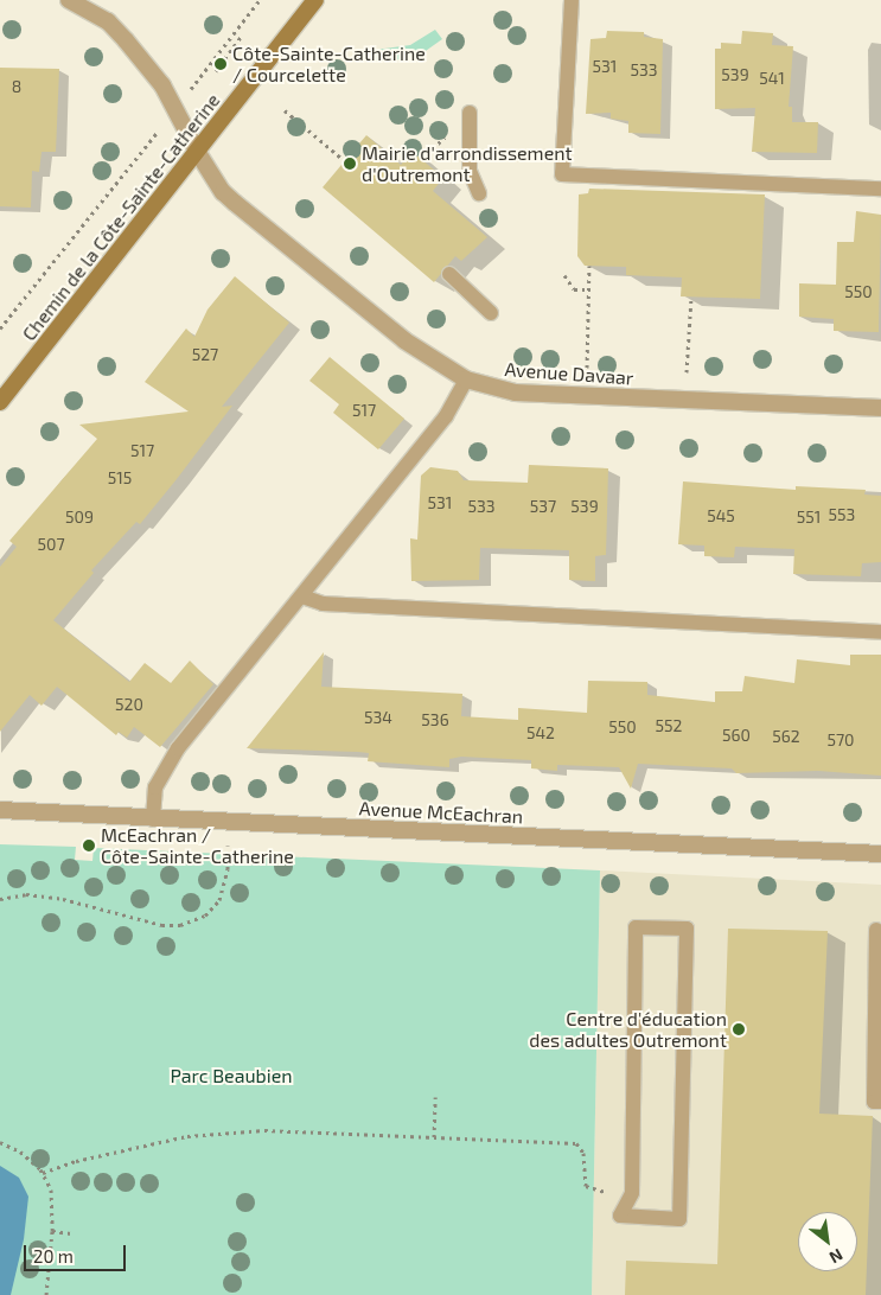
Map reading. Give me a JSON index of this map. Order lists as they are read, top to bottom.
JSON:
{
  "streets": {
    "main road": ["Chemin de la Côte-Sainte-Catherine"],
    "street": ["Avenue Davaar", "Avenue McEachran"]
  },
  "crossings": [
    ["Chemin de la Côte-Sainte-Catherine", "Avenue Davaar"]
  ],
  "parks": ["Parc Beaubien"],
  "places": [
    "Côte-Sainte-Catherine / Courcelette",
    "Mairie d'arrondissement d'Outremont",
    "McEachran / Côte-Sainte-Catherine",
    "Centre d'éducation des adultes Outremont"
  ],
  "house_numbers": [
    "531",
    "533",
    "539",
    "541",
    "8",
    "550",
    "527",
    "517",
    "517",
    "515",
    "531",
    "533",
    "537",
    "539",
    "553",
    "545",
    "509",
    "551",
    "507",
    "520",
    "534",
    "536",
    "552",
    "550",
    "542",
    "560",
    "562",
    "570"
  ],
  "scale_bar": "20 m",
  "north": "bottom right"
}
